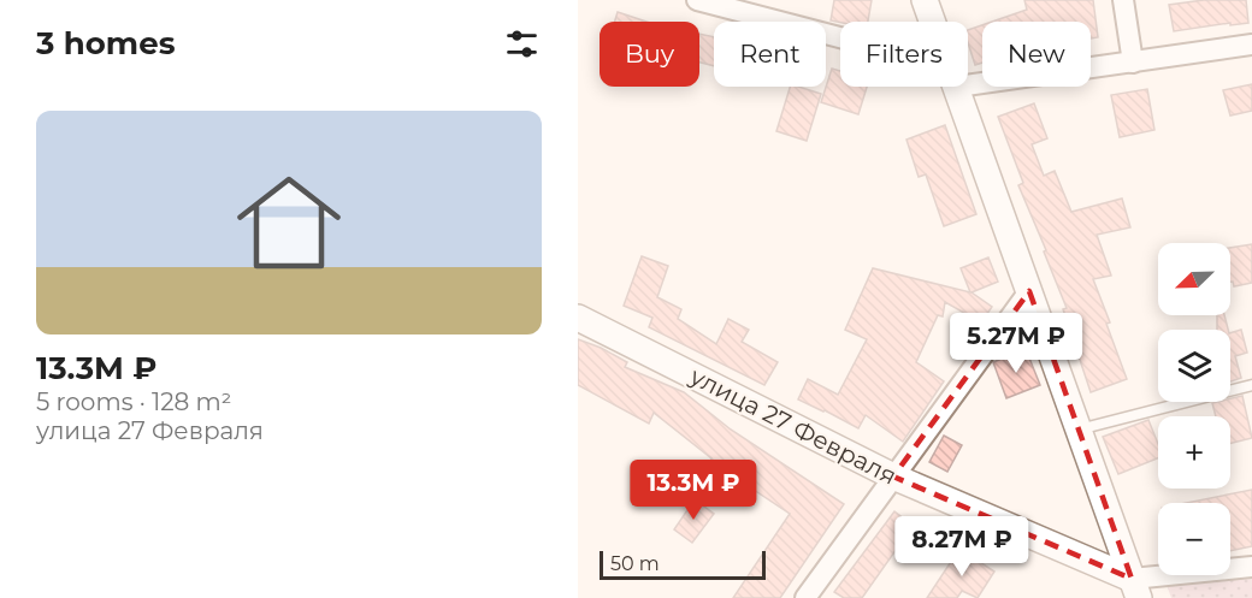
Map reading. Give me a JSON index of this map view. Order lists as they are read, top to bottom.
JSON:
{
  "streets": {
    "street": ["улица 27 Февраля"]
  },
  "scale_bar": "50 m",
  "north": "bottom left",
  "page": {
    "heading": "3 homes",
    "chip": [
      "Buy",
      "Rent",
      "Filters",
      "New"
    ],
    "list": [
      {
        "name": "13.3M ₽",
        "note": "5 rooms · 128 m² · улица 27 Февраля"
      }
    ],
    "map_buttons": ["+", "−"],
    "price": ["5.27M ₽", "13.3M ₽", "8.27M ₽"],
    "scale": "50 m"
  }
}
